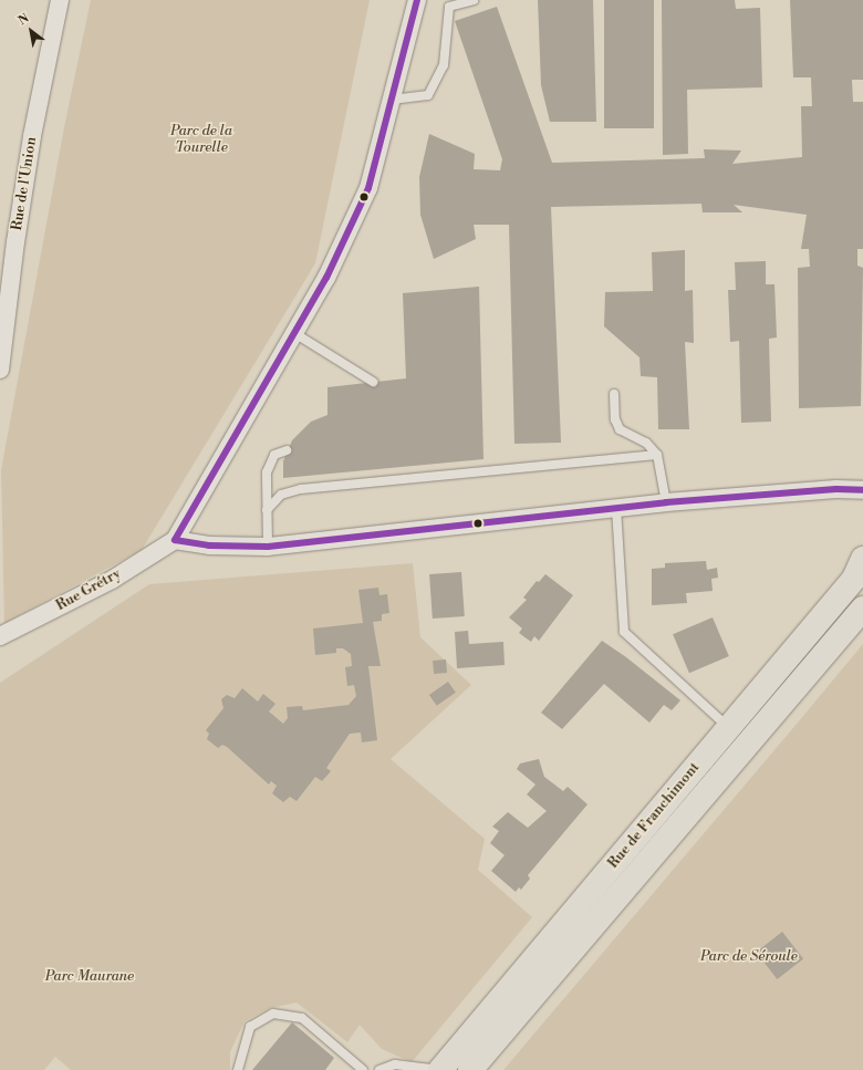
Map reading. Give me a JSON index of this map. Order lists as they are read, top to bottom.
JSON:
{
  "streets": {
    "highway": ["Rue de Franchimont"],
    "street": ["Rue de l'Union", "Rue Grétry"]
  },
  "parks": ["Parc de la Tourelle", "Parc de Séroule", "Parc Maurane"],
  "north": "top left"
}
